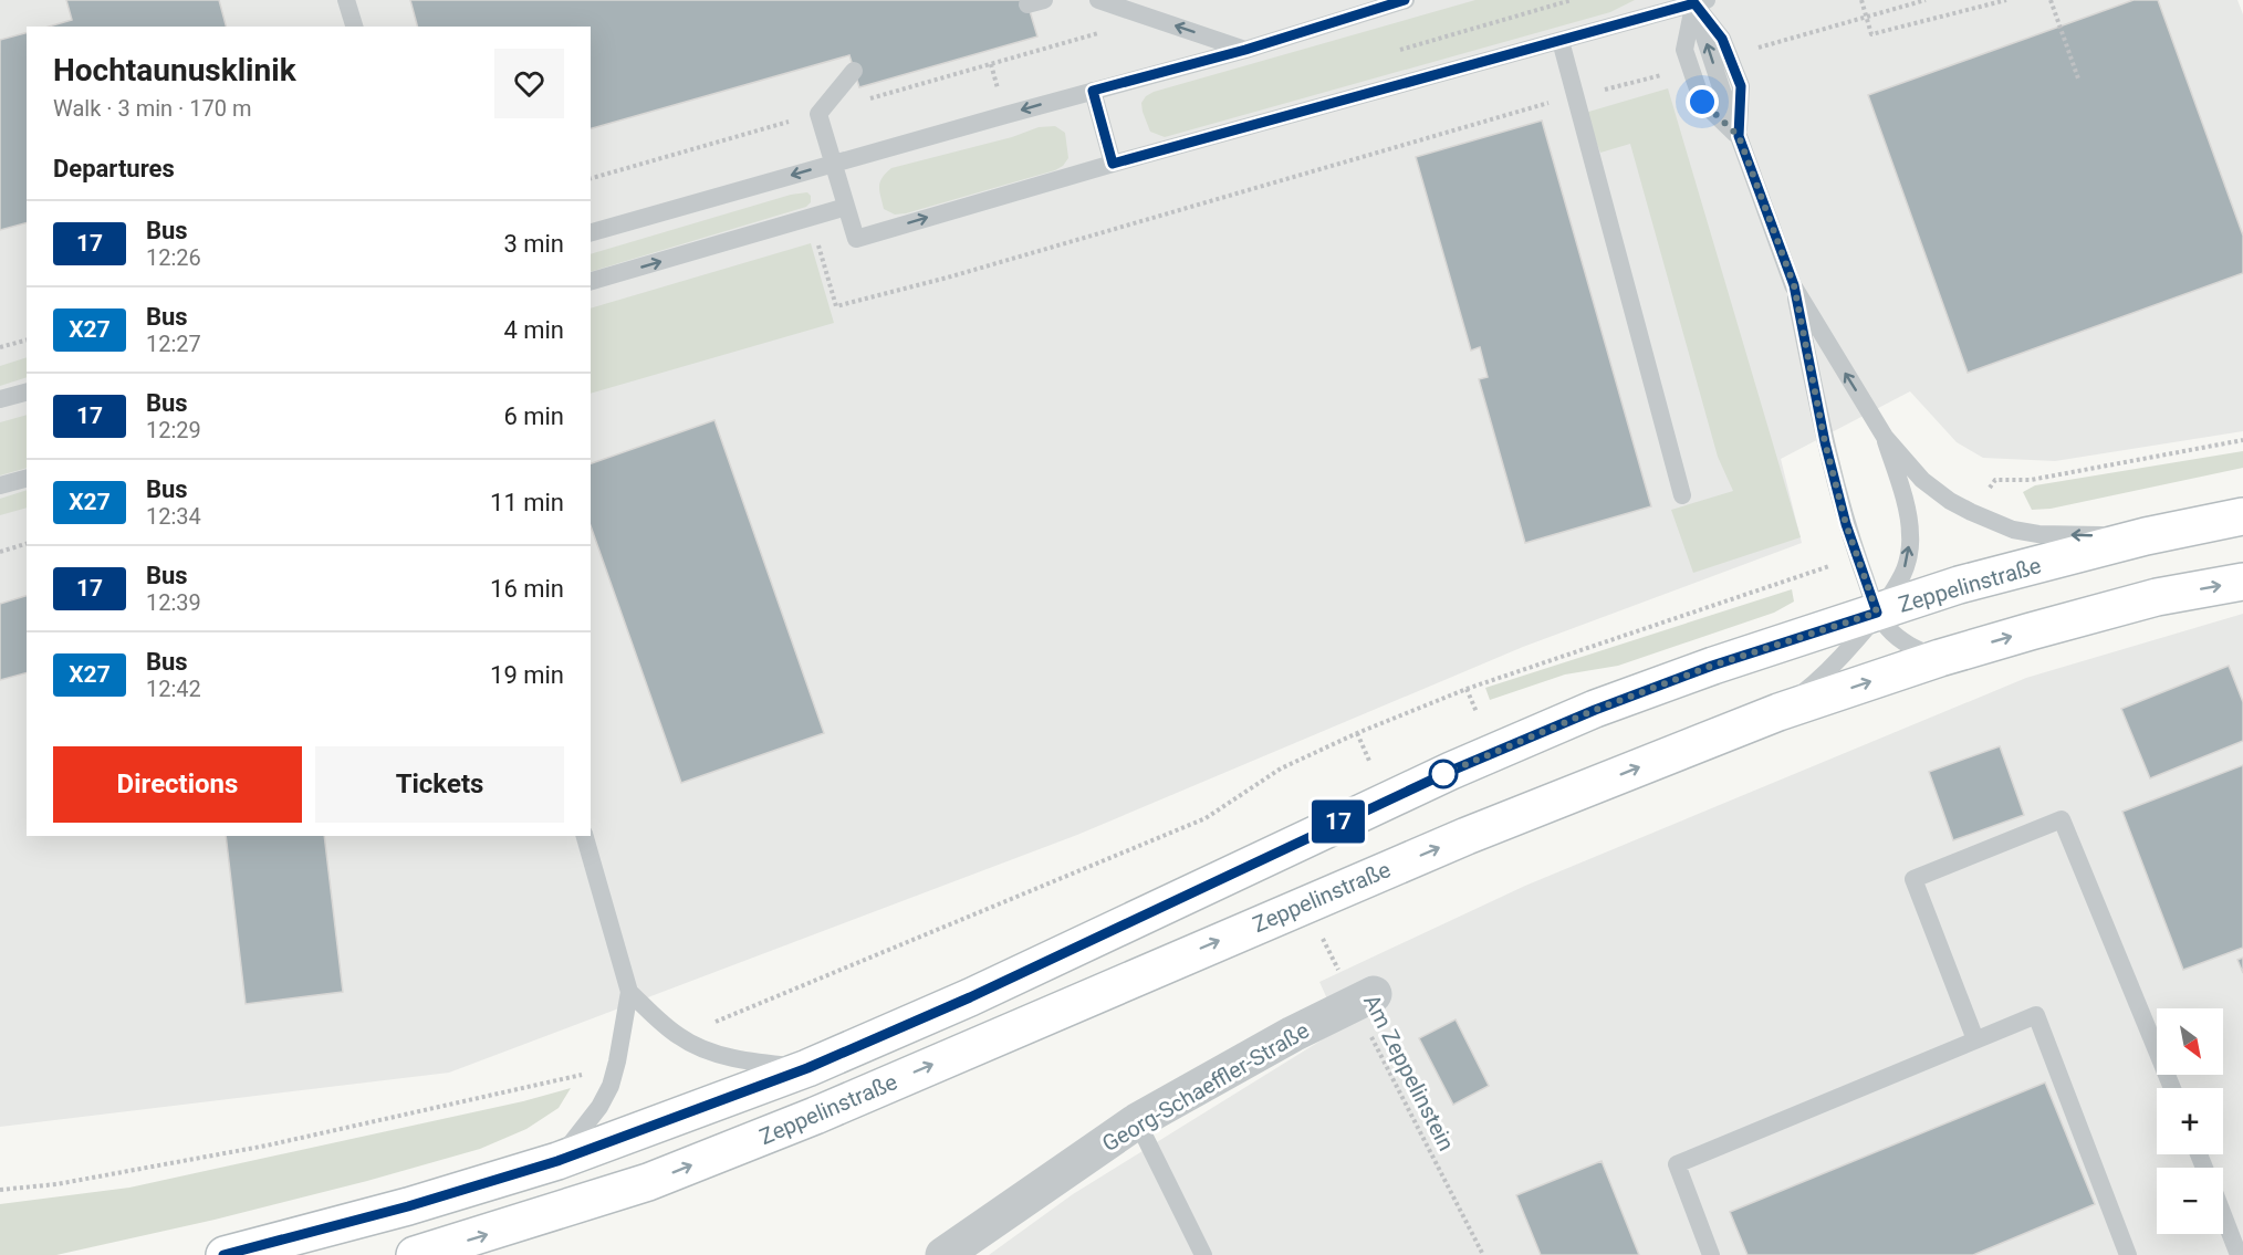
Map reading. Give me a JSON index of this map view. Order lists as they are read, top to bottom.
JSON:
{
  "streets": {
    "main road": ["Zeppelinstraße"],
    "street": ["Georg-Schaeffler-Straße"],
    "path": ["Am Zeppelinstein"]
  },
  "crossings": [
    ["Zeppelinstraße", "Am Zeppelinstein"],
    ["Am Zeppelinstein", "Georg-Schaeffler-Straße"]
  ],
  "lines": ["bus line 17"],
  "north": "bottom right",
  "page": {
    "on_map": "17",
    "heading": [
      ["Hochtaunusklinik", "Walk · 3 min · 170 m"],
      "Departures"
    ],
    "list": [
      {
        "mark": "17",
        "name": "Bus",
        "note": "12:26",
        "value": "3 min"
      },
      {
        "mark": "X27",
        "name": "Bus",
        "note": "12:27",
        "value": "4 min"
      },
      {
        "mark": "17",
        "name": "Bus",
        "note": "12:29",
        "value": "6 min"
      },
      {
        "mark": "X27",
        "name": "Bus",
        "note": "12:34",
        "value": "11 min"
      },
      {
        "mark": "17",
        "name": "Bus",
        "note": "12:39",
        "value": "16 min"
      },
      {
        "mark": "X27",
        "name": "Bus",
        "note": "12:42",
        "value": "19 min"
      }
    ],
    "buttons": ["Directions", "Tickets"],
    "map_buttons": ["+", "−"]
  }
}
